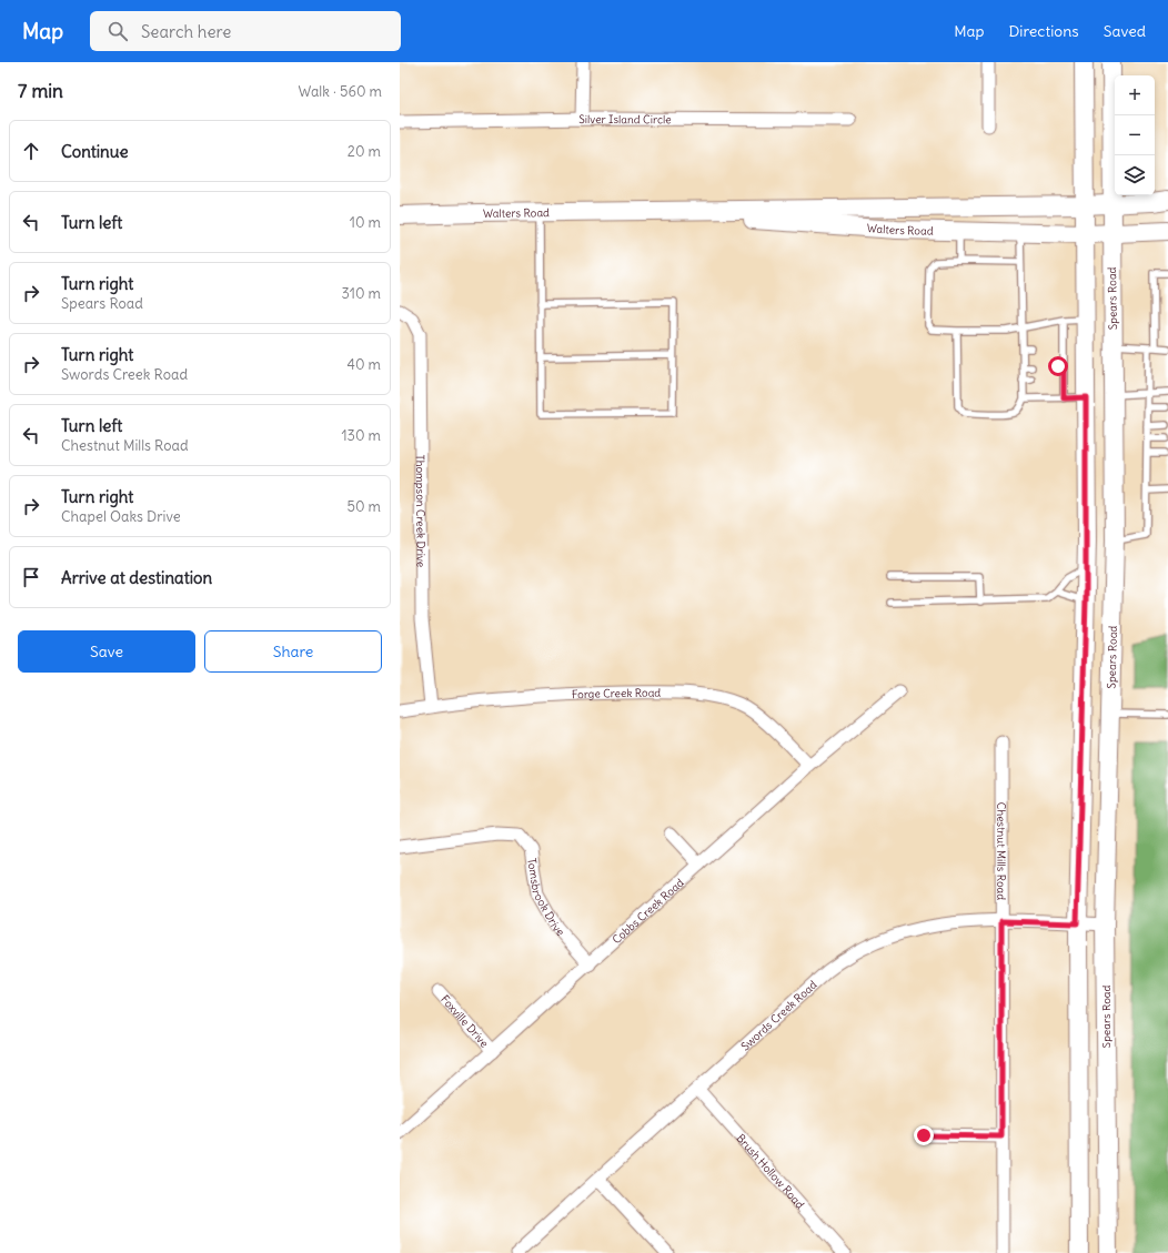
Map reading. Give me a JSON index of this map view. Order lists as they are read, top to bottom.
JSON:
{
  "streets": {
    "main road": ["Walters Road", "Spears Road"],
    "street": [
      "Silver Island Circle",
      "Thompson Creek Drive",
      "Forge Creek Road",
      "Chestnut Mills Road",
      "Tomsbrook Drive",
      "Cobbs Creek Road",
      "Swords Creek Road",
      "Foxville Drive",
      "Brush Hollow Road"
    ]
  },
  "crossings": [
    ["Walters Road", "Spears Road"],
    ["Spears Road", "Swords Creek Road"],
    ["Thompson Creek Drive", "Forge Creek Road"],
    ["Forge Creek Road", "Cobbs Creek Road"],
    ["Chestnut Mills Road", "Swords Creek Road"],
    ["Tomsbrook Drive", "Cobbs Creek Road"],
    ["Cobbs Creek Road", "Foxville Drive"],
    ["Swords Creek Road", "Brush Hollow Road"]
  ],
  "page": {
    "header": "Map",
    "search": "Search here",
    "nav": ["Map", "Directions", "Saved"],
    "heading": ["7 min", "Walk · 560 m"],
    "map_buttons": ["+", "−"],
    "list": [
      ["Continue", "20 m"],
      ["Turn left", "10 m"],
      ["Turn right", "Spears Road", "310 m"],
      ["Turn right", "Swords Creek Road", "40 m"],
      ["Turn left", "Chestnut Mills Road", "130 m"],
      ["Turn right", "Chapel Oaks Drive", "50 m"],
      "Arrive at destination"
    ],
    "buttons": ["Save", "Share"]
  }
}
